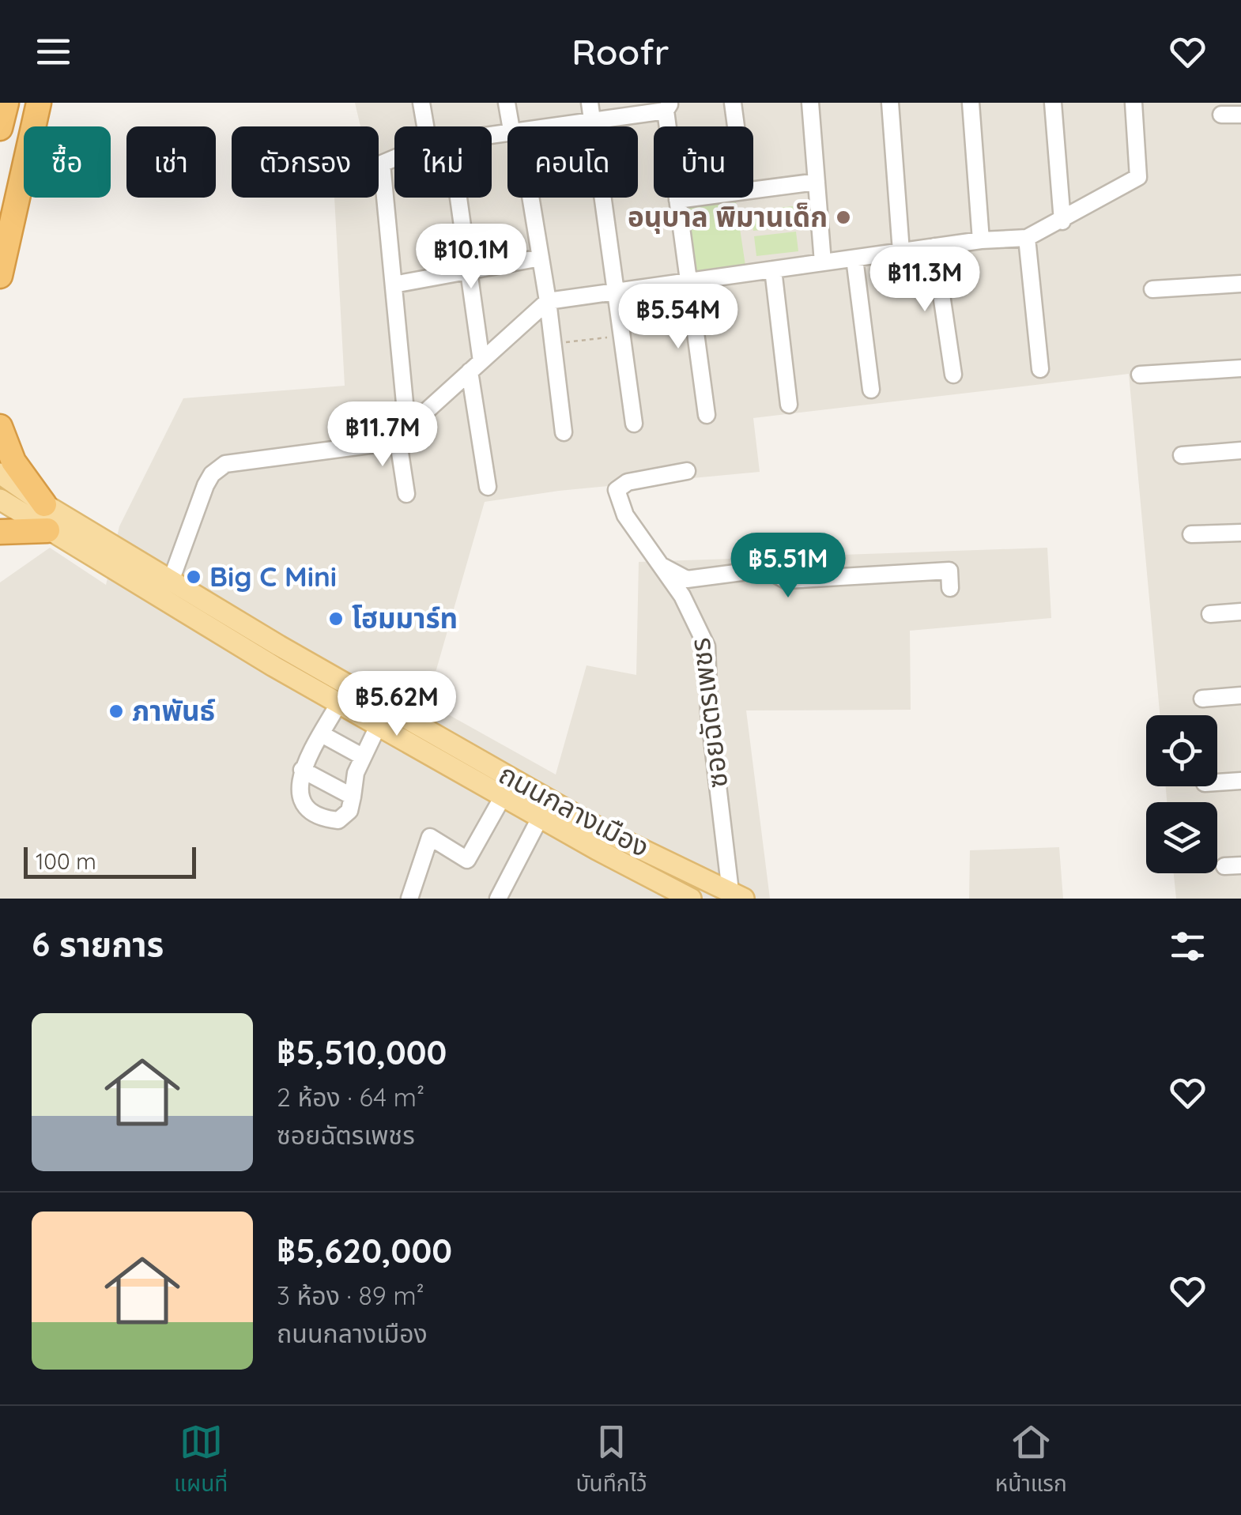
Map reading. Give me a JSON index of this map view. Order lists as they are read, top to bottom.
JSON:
{
  "streets": {
    "main road": ["ถนนกลางเมือง"],
    "street": ["ซอยฉัตรเพชร"]
  },
  "crossings": [
    ["ซอยฉัตรเพชร", "ถนนกลางเมือง"]
  ],
  "places": [
    "อนุบาล พิมานเด็ก",
    "Big C Mini",
    "โฮมมาร์ท",
    "ภาพันธ์"
  ],
  "scale_bar": "100 m",
  "page": {
    "header": "Roofr",
    "chip": [
      "ซื้อ",
      "เช่า",
      "ตัวกรอง",
      "ใหม่",
      "คอนโด",
      "บ้าน"
    ],
    "price": [
      "฿10.1M",
      "฿11.3M",
      "฿5.54M",
      "฿11.7M",
      "฿5.51M",
      "฿5.62M"
    ],
    "scale": "100 m",
    "heading": "6 รายการ",
    "list": [
      {
        "name": "฿5,510,000",
        "note": "2 ห้อง · 64 m² · ซอยฉัตรเพชร"
      },
      {
        "name": "฿5,620,000",
        "note": "3 ห้อง · 89 m² · ถนนกลางเมือง"
      }
    ],
    "tabs": ["แผนที่", "บันทึกไว้", "หน้าแรก"]
  }
}
